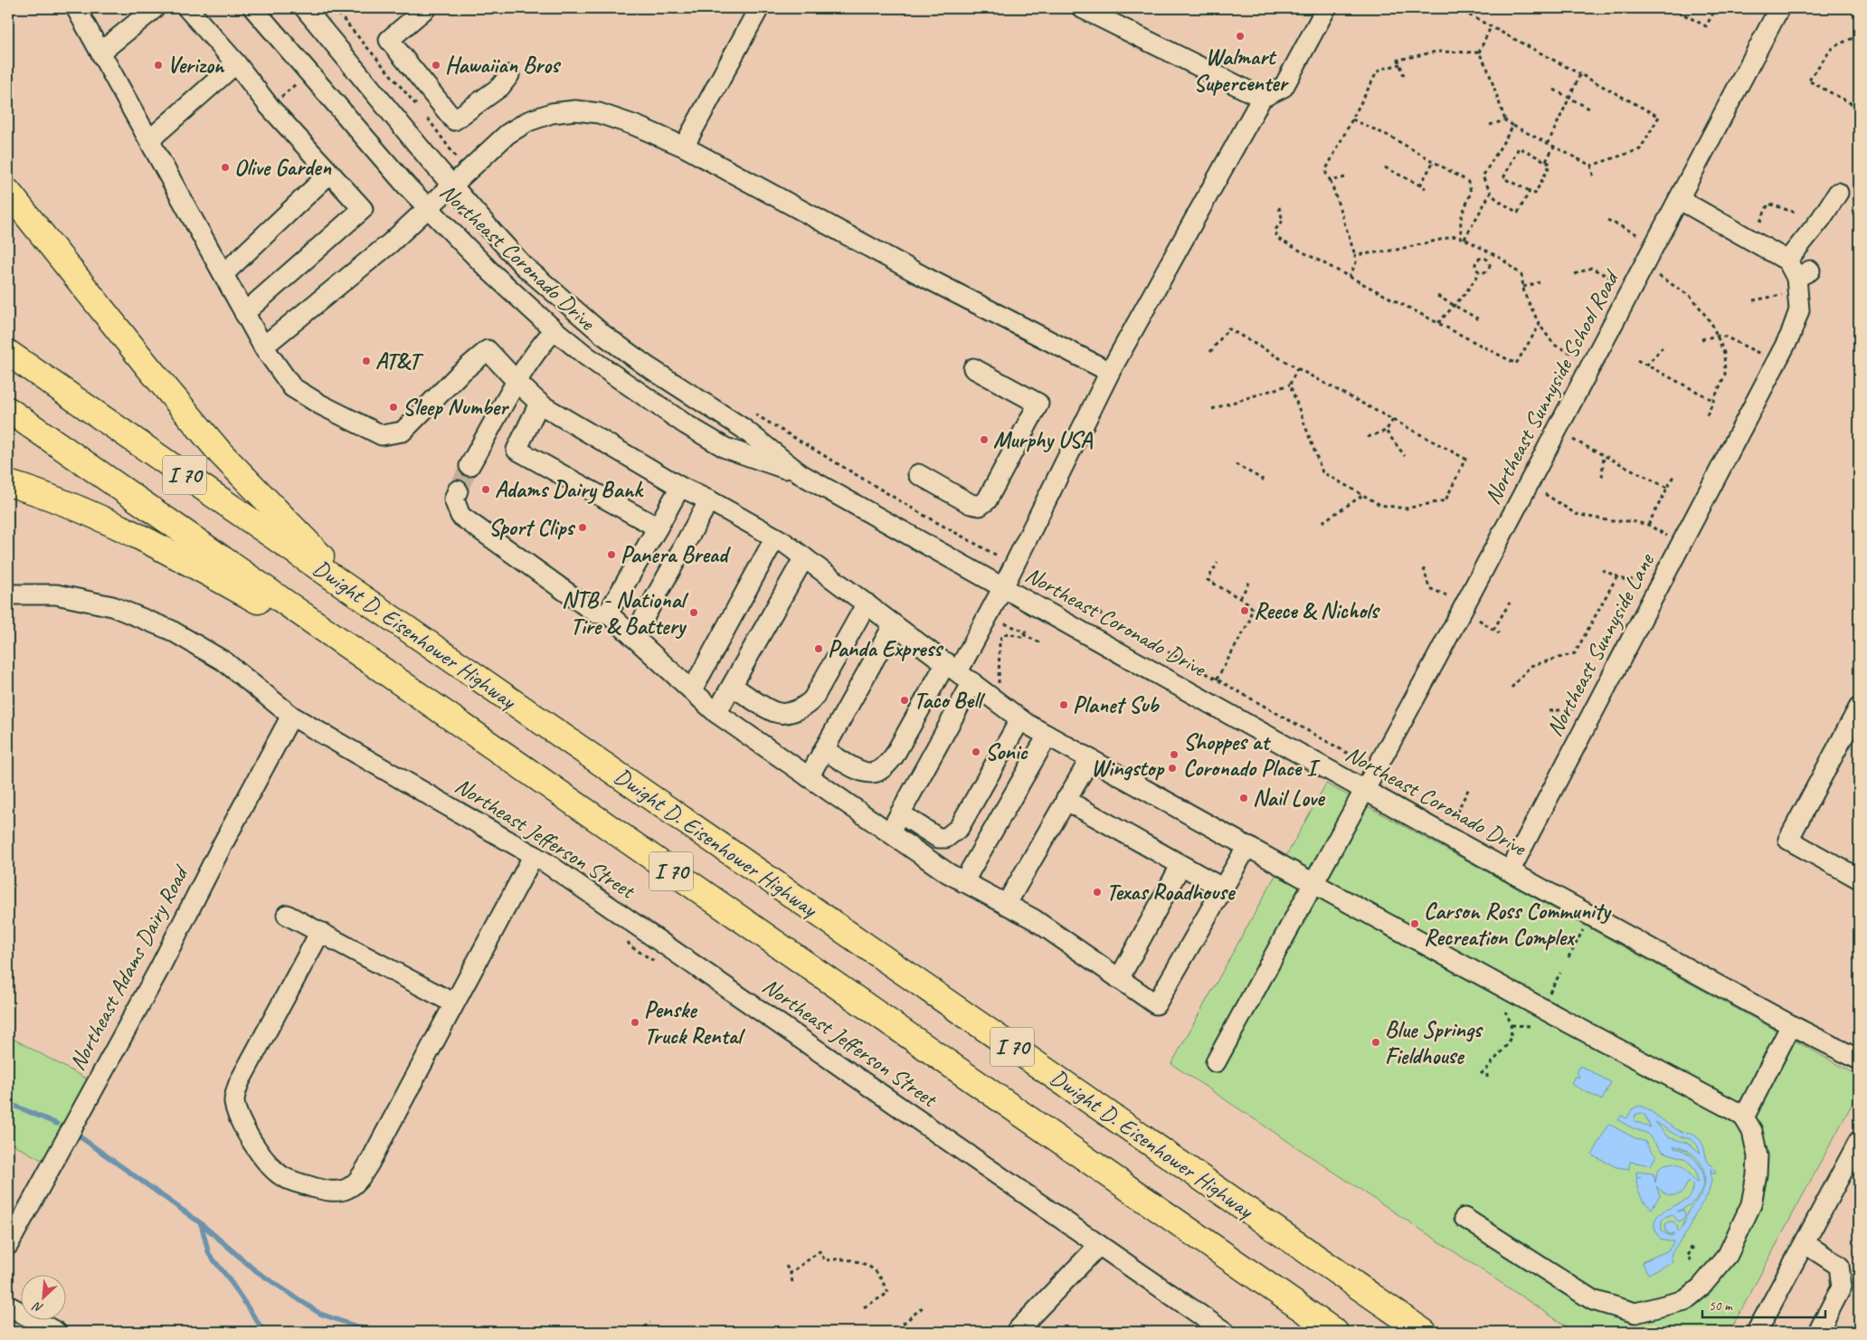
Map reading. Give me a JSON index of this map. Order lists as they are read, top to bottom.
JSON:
{
  "streets": {
    "highway": ["I 70", "Dwight D. Eisenhower Highway"],
    "street": [
      "Northeast Coronado Drive",
      "Northeast Sunnyside School Road",
      "Northeast Sunnyside Lane",
      "Northeast Jefferson Street",
      "Northeast Adams Dairy Road"
    ]
  },
  "crossings": [
    ["Northeast Coronado Drive", "Northeast Sunnyside School Road"],
    ["Northeast Coronado Drive", "Northeast Sunnyside Lane"],
    ["Northeast Jefferson Street", "Northeast Adams Dairy Road"]
  ],
  "places": [
    "Walmart Supercenter",
    "Verizon",
    "Hawaiian Bros",
    "Olive Garden",
    "AT&T",
    "Sleep Number",
    "Murphy USA",
    "Adams Dairy Bank",
    "Sport Clips",
    "Panera Bread",
    "Reece & Nichols",
    "NTB - National Tire & Battery",
    "Panda Express",
    "Taco Bell",
    "Planet Sub",
    "Sonic",
    "Shoppes at Coronado Place I",
    "Wingstop",
    "Nail Love",
    "Texas Roadhouse",
    "Carson Ross Community Recreation Complex",
    "Penske Truck Rental",
    "Blue Springs Fieldhouse"
  ],
  "scale_bar": "50 m",
  "north": "bottom left"
}
